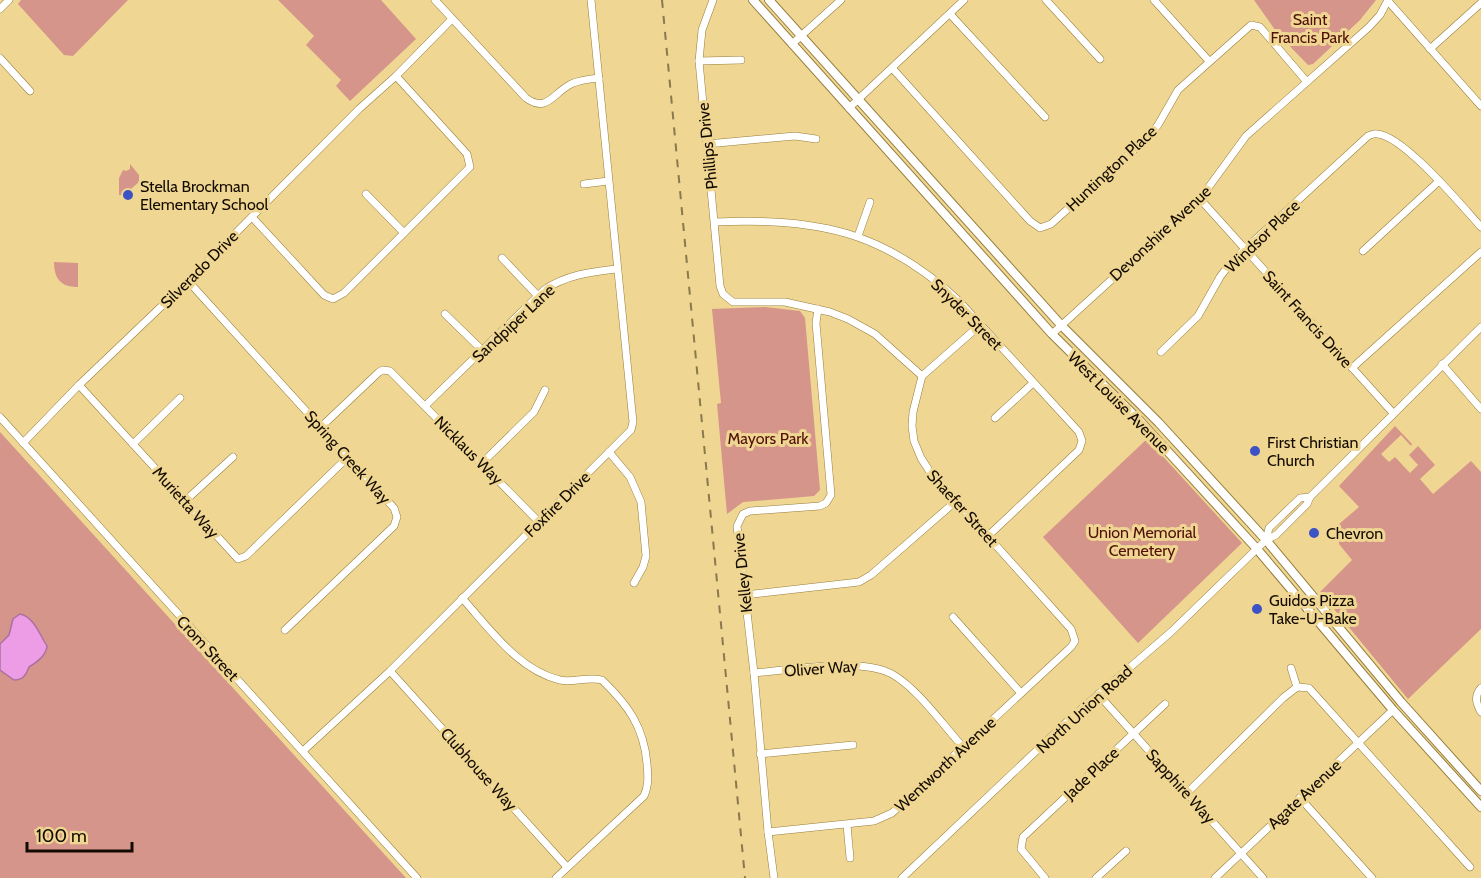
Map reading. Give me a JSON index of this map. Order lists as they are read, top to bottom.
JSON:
{
  "streets": {
    "main road": ["West Louise Avenue"],
    "street": [
      "Phillips Drive",
      "Huntington Place",
      "Devonshire Avenue",
      "Windsor Place",
      "Silverado Drive",
      "Snyder Street",
      "Saint Francis Drive",
      "Sandpiper Lane",
      "Nicklaus Way",
      "Spring Creek Way",
      "Murietta Way",
      "Foxfire Drive",
      "Shaefer Street",
      "Kelley Drive",
      "Crom Street",
      "Oliver Way",
      "North Union Road",
      "Wentworth Avenue",
      "Clubhouse Way",
      "Jade Place",
      "Sapphire Way",
      "Agate Avenue"
    ]
  },
  "crossings": [
    ["Phillips Drive", "Snyder Street"],
    ["Phillips Drive", "Kelley Drive"],
    ["Huntington Place", "Devonshire Avenue"],
    ["Devonshire Avenue", "Saint Francis Drive"],
    ["Devonshire Avenue", "West Louise Avenue"],
    ["Windsor Place", "Saint Francis Drive"],
    ["Silverado Drive", "Spring Creek Way"],
    ["Silverado Drive", "Murietta Way"],
    ["Silverado Drive", "Crom Street"],
    ["Snyder Street", "Shaefer Street"],
    ["Saint Francis Drive", "North Union Road"],
    ["Sandpiper Lane", "Nicklaus Way"],
    ["Sandpiper Lane", "Foxfire Drive"],
    ["West Louise Avenue", "North Union Road"],
    ["West Louise Avenue", "Agate Avenue"],
    ["Nicklaus Way", "Spring Creek Way"],
    ["Nicklaus Way", "Foxfire Drive"],
    ["Spring Creek Way", "Murietta Way"],
    ["Foxfire Drive", "Crom Street"],
    ["Foxfire Drive", "Clubhouse Way"],
    ["Shaefer Street", "Wentworth Avenue"],
    ["Kelley Drive", "Oliver Way"],
    ["Kelley Drive", "Wentworth Avenue"],
    ["Oliver Way", "Wentworth Avenue"],
    ["North Union Road", "Sapphire Way"],
    ["Jade Place", "Sapphire Way"],
    ["Sapphire Way", "Agate Avenue"]
  ],
  "parks": ["Saint Francis Park", "Mayors Park", "Union Memorial Cemetery"],
  "places": [
    "Stella Brockman Elementary School",
    "First Christian Church",
    "Chevron",
    "Guidos Pizza Take-U-Bake"
  ],
  "scale_bar": "100 m"
}
